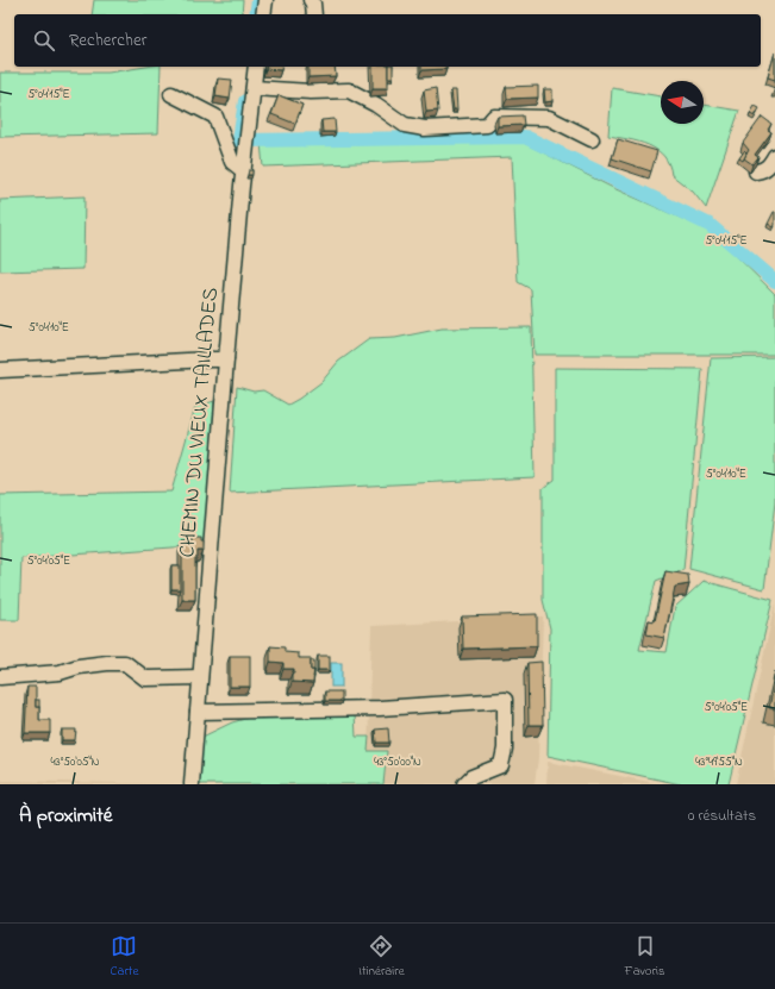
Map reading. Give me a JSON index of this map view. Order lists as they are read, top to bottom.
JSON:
{
  "streets": {
    "street": ["CHEMIN DU VIEUX TAILLADES"]
  },
  "north": "left",
  "page": {
    "search": "Rechercher",
    "heading": ["À proximité", "0 résultats"],
    "nav": ["Carte", "Itinéraire", "Favoris"]
  },
  "coordinates": [
    "5°04'15\"E",
    "5°04'10\"E",
    "5°04'05\"E",
    "43°50'05\"N",
    "43°50'00\"N",
    "43°49'55\"N"
  ]
}
